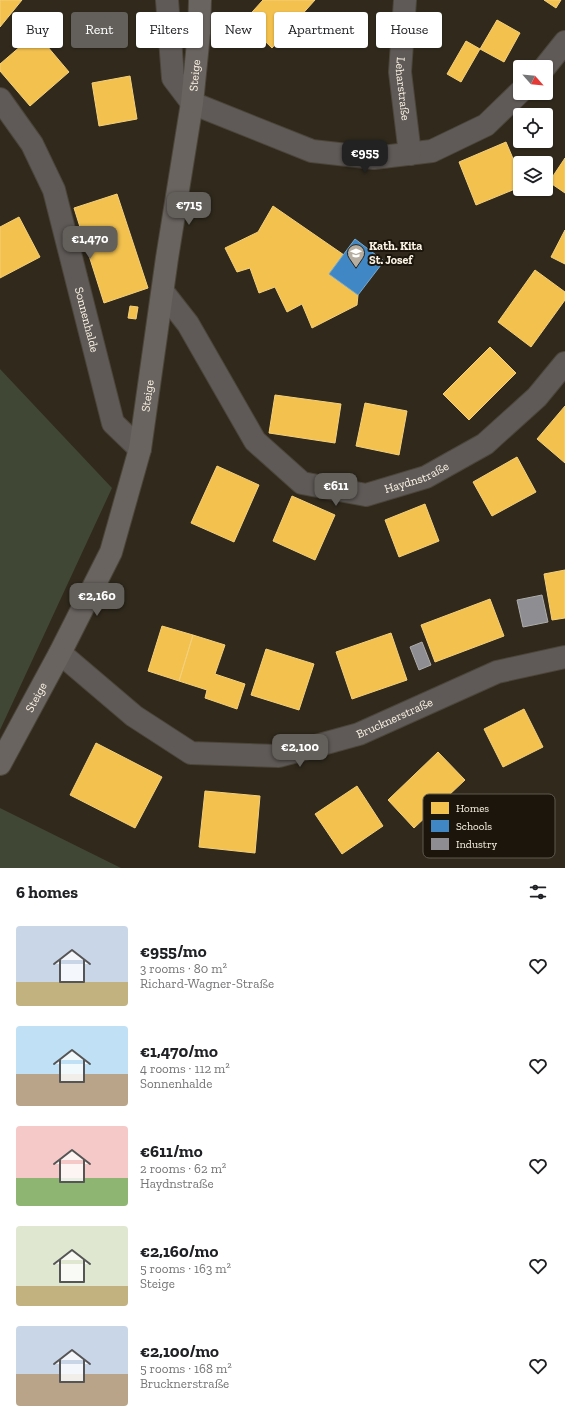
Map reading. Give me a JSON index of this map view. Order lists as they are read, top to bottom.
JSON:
{
  "streets": {
    "street": [
      "Steige",
      "Leharstraße",
      "Sonnenhalde",
      "Haydnstraße",
      "Brucknerstraße"
    ]
  },
  "crossings": [
    ["Steige", "Sonnenhalde"],
    ["Steige", "Haydnstraße"],
    ["Steige", "Brucknerstraße"]
  ],
  "places": {
    "school or university": ["Kath. Kita St. Josef"]
  },
  "legend": ["Homes", "Schools", "Industry"],
  "north": "bottom right",
  "page": {
    "chip": [
      "Buy",
      "Rent",
      "Filters",
      "New",
      "Apartment",
      "House"
    ],
    "price": [
      "€955",
      "€715",
      "€1,470",
      "€611",
      "€2,160",
      "€2,100"
    ],
    "heading": "6 homes",
    "list": [
      {
        "name": "€955/mo",
        "note": "3 rooms · 80 m² · Richard-Wagner-Straße"
      },
      {
        "name": "€1,470/mo",
        "note": "4 rooms · 112 m² · Sonnenhalde"
      },
      {
        "name": "€611/mo",
        "note": "2 rooms · 62 m² · Haydnstraße"
      },
      {
        "name": "€2,160/mo",
        "note": "5 rooms · 163 m² · Steige"
      },
      {
        "name": "€2,100/mo",
        "note": "5 rooms · 168 m² · Brucknerstraße"
      }
    ]
  }
}
